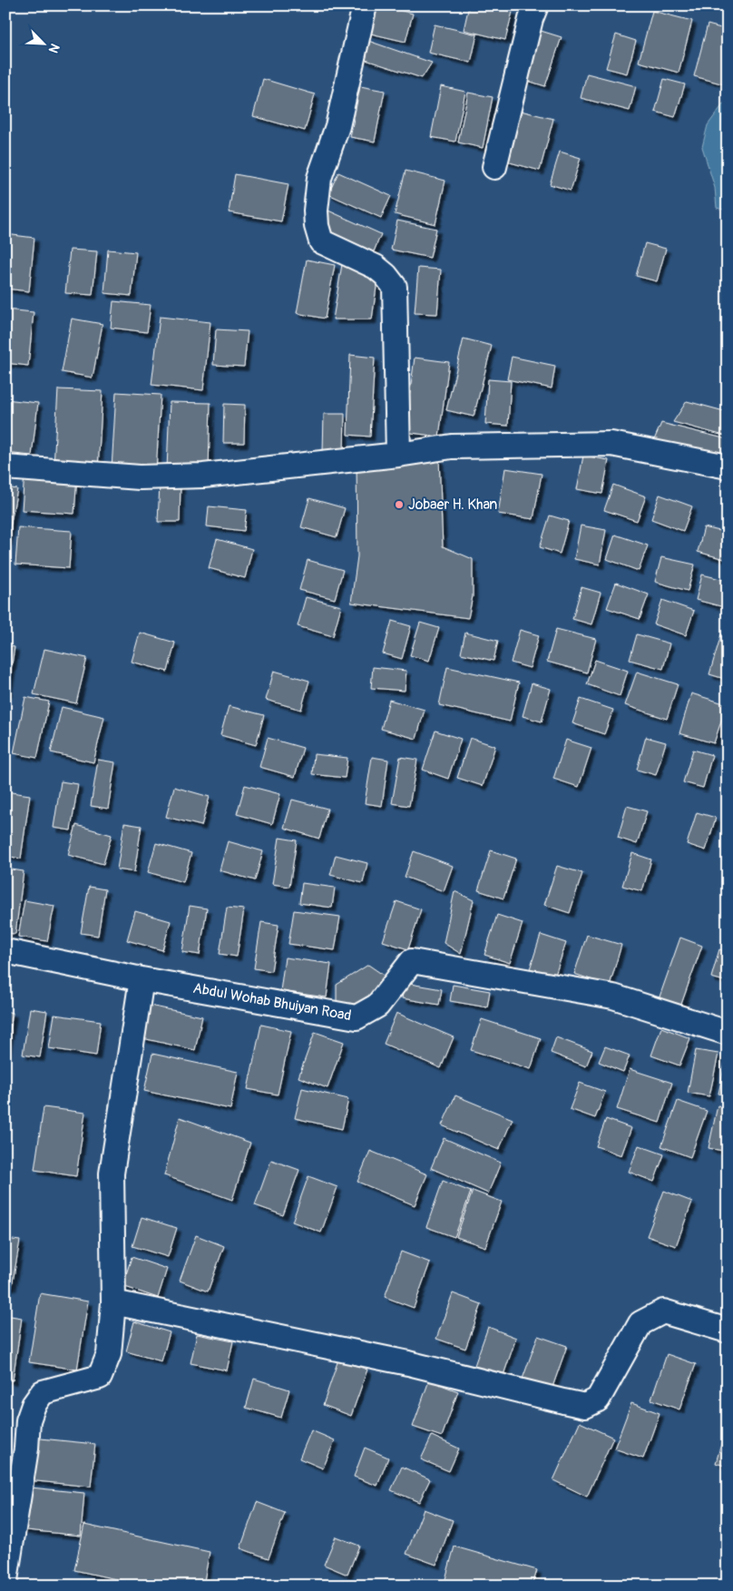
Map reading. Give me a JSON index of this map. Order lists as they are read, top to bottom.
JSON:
{
  "streets": {
    "street": ["Abdul Wohab Bhuiyan Road"]
  },
  "places": ["Jobaer H. Khan"],
  "north": "bottom right"
}
